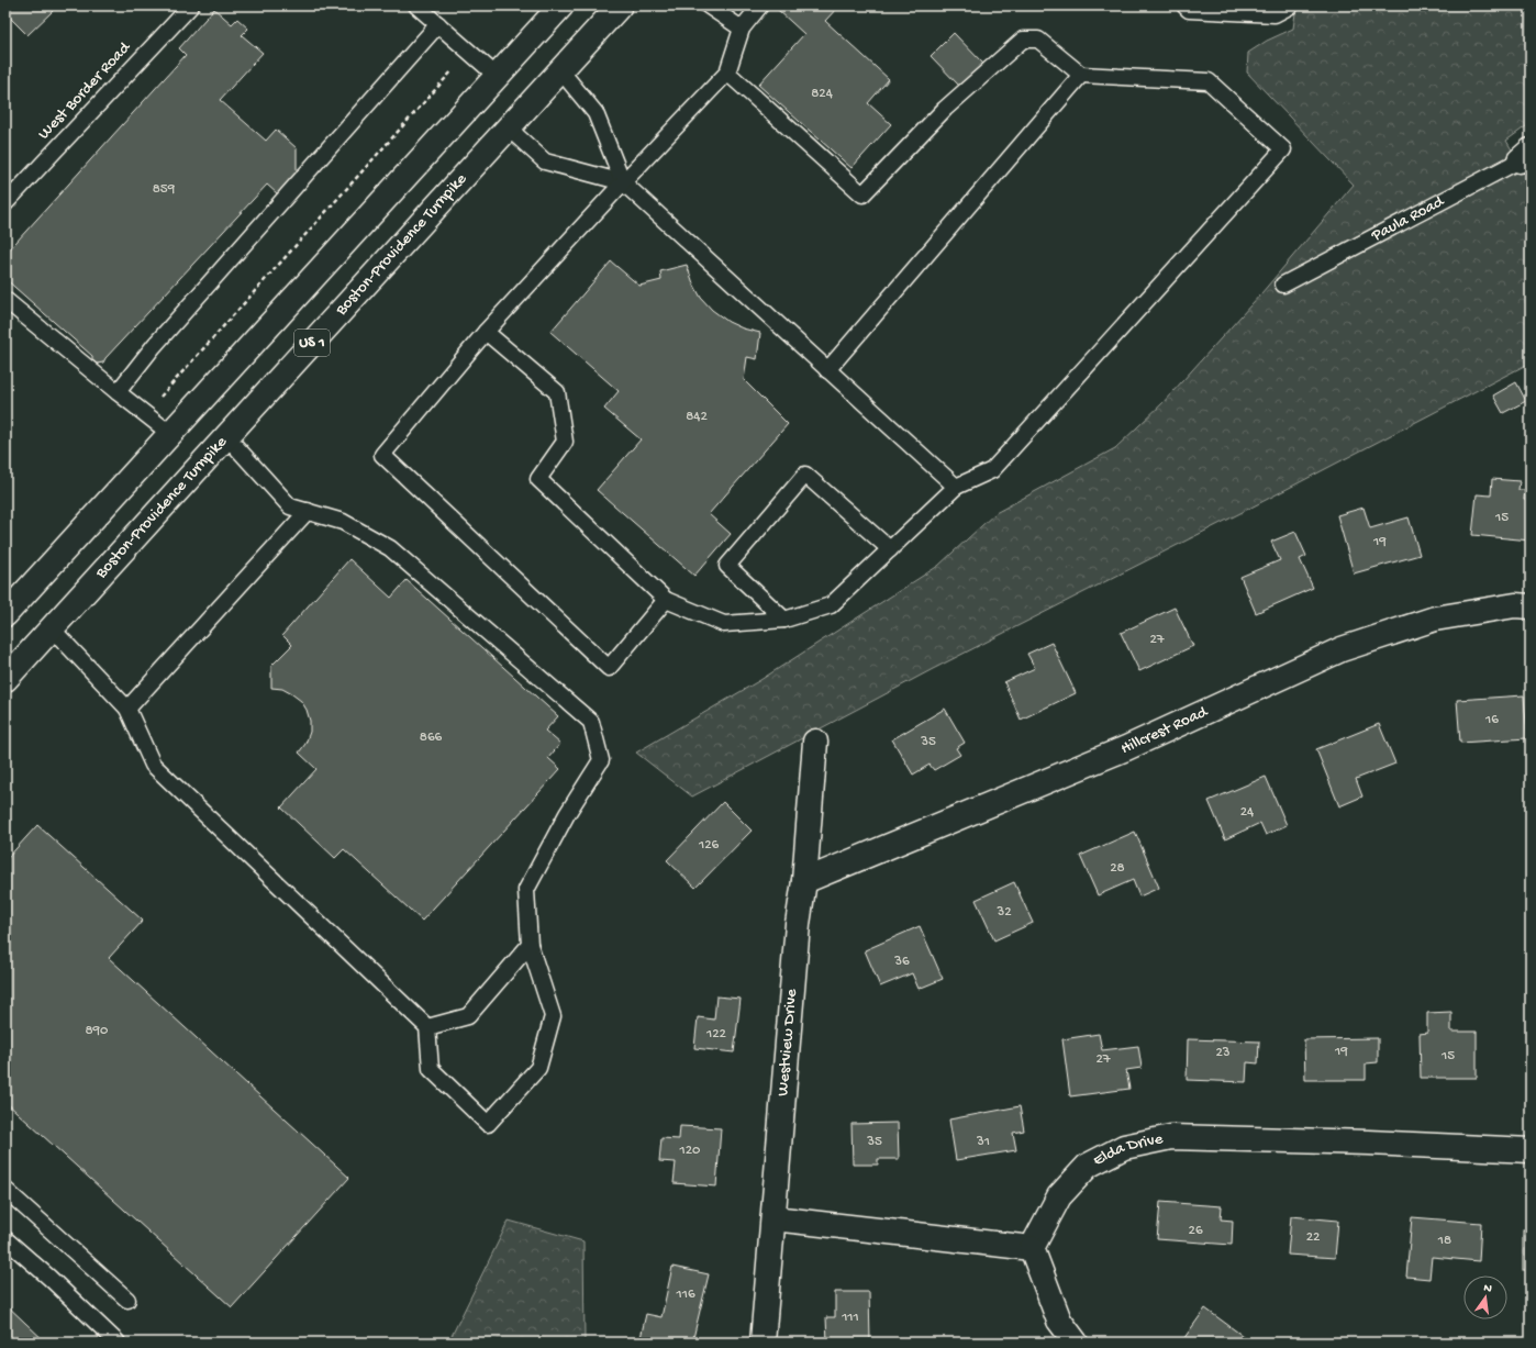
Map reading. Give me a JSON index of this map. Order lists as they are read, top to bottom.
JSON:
{
  "streets": {
    "street": [
      "Boston-Providence Turnpike",
      "US 1",
      "Hillcrest Road",
      "Westview Drive",
      "Elda Drive"
    ],
    "lane": ["West Border Road", "Paula Road"]
  },
  "crossings": [
    ["Hillcrest Road", "Westview Drive"]
  ],
  "house_numbers": [
    "824",
    "859",
    "842",
    "15",
    "19",
    "27",
    "16",
    "866",
    "35",
    "24",
    "126",
    "28",
    "32",
    "36",
    "890",
    "122",
    "19",
    "23",
    "15",
    "27",
    "35",
    "31",
    "120",
    "26",
    "22",
    "18",
    "116",
    "111"
  ],
  "north": "top"
}
